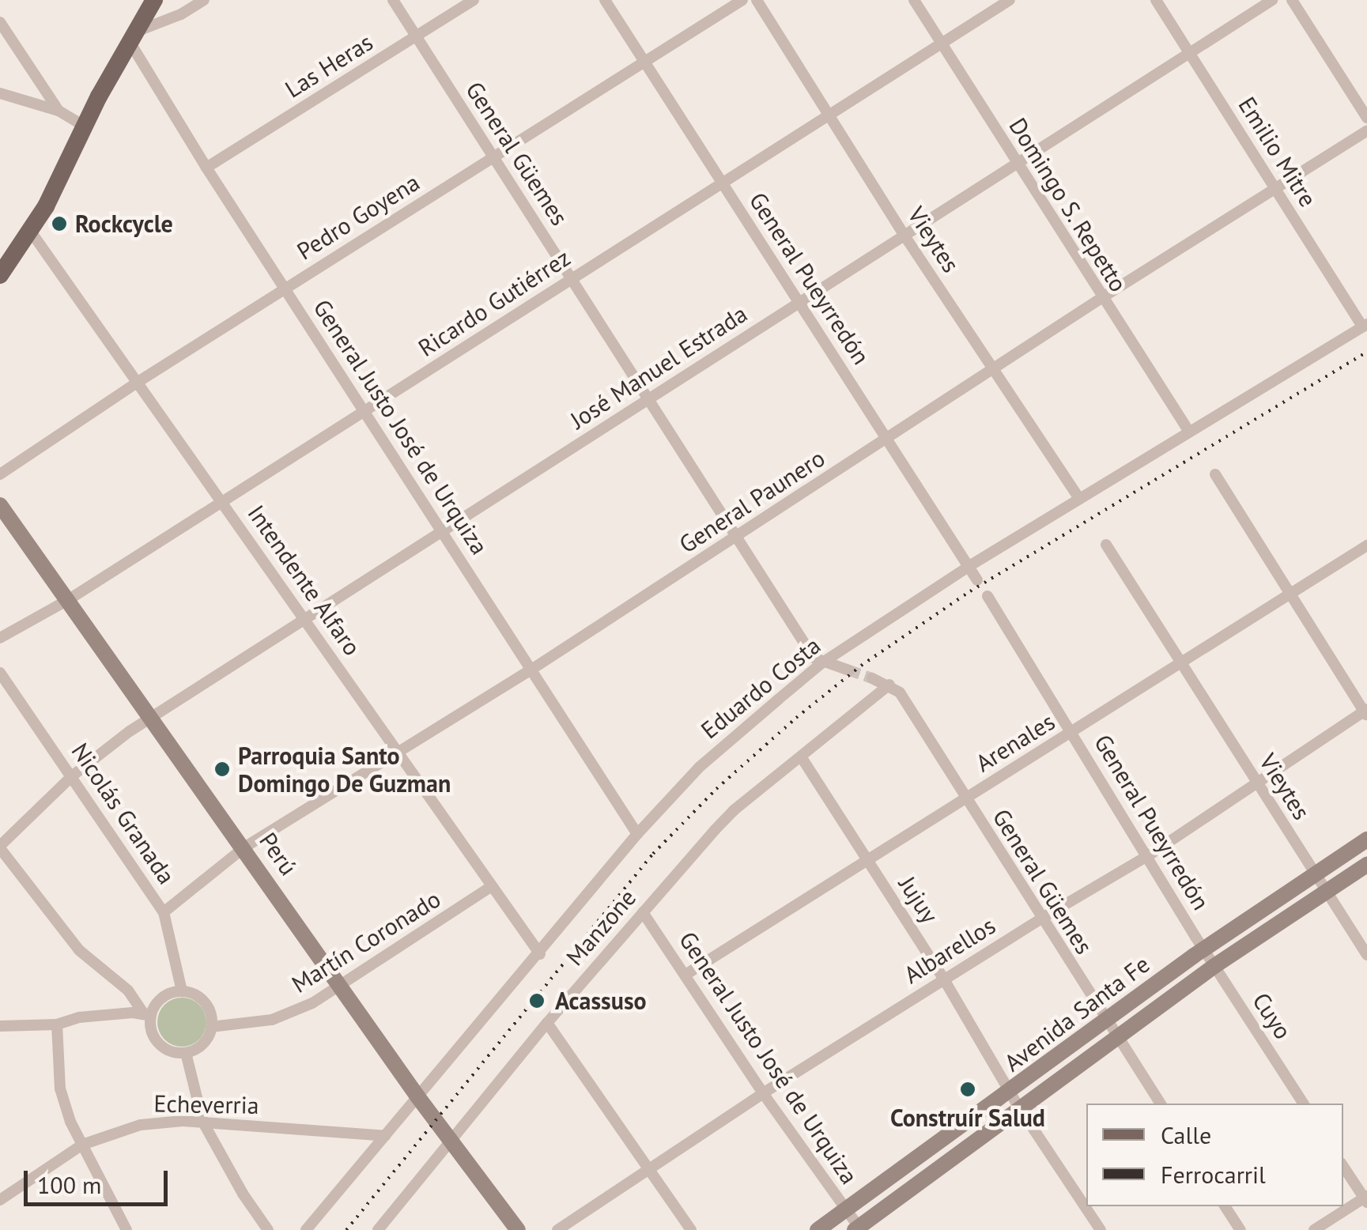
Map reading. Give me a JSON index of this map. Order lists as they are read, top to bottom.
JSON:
{
  "streets": {
    "main road": ["Perú", "Avenida Santa Fe"],
    "street": [
      "Las Heras",
      "Emilio Mitre",
      "General Güemes",
      "Domingo S. Repetto",
      "Pedro Goyena",
      "Vieytes",
      "General Pueyrredón",
      "Ricardo Gutiérrez",
      "José Manuel Estrada",
      "General Justo José de Urquiza",
      "General Paunero",
      "Intendente Alfaro",
      "Eduardo Costa",
      "Arenales",
      "Nicolás Granada",
      "Jujuy",
      "Manzone",
      "Martín Coronado",
      "Albarellos",
      "Cuyo",
      "Echeverria"
    ]
  },
  "crossings": [
    ["Las Heras", "General Güemes"],
    ["Las Heras", "General Justo José de Urquiza"],
    ["Emilio Mitre", "José Manuel Estrada"],
    ["Emilio Mitre", "General Paunero"],
    ["Emilio Mitre", "Eduardo Costa"],
    ["General Güemes", "Pedro Goyena"],
    ["General Güemes", "Ricardo Gutiérrez"],
    ["General Güemes", "José Manuel Estrada"],
    ["General Güemes", "General Paunero"],
    ["General Güemes", "Eduardo Costa"],
    ["General Güemes", "Arenales"],
    ["General Güemes", "Manzone"],
    ["General Güemes", "Albarellos"],
    ["General Güemes", "Avenida Santa Fe"],
    ["Domingo S. Repetto", "Ricardo Gutiérrez"],
    ["Domingo S. Repetto", "José Manuel Estrada"],
    ["Domingo S. Repetto", "General Paunero"],
    ["Domingo S. Repetto", "Eduardo Costa"],
    ["Pedro Goyena", "General Pueyrredón"],
    ["Pedro Goyena", "General Justo José de Urquiza"],
    ["Pedro Goyena", "Intendente Alfaro"],
    ["Vieytes", "Ricardo Gutiérrez"],
    ["Vieytes", "José Manuel Estrada"],
    ["Vieytes", "General Paunero"],
    ["Vieytes", "Eduardo Costa"],
    ["Vieytes", "Arenales"],
    ["Vieytes", "Albarellos"],
    ["Vieytes", "Avenida Santa Fe"],
    ["General Pueyrredón", "Ricardo Gutiérrez"],
    ["General Pueyrredón", "José Manuel Estrada"],
    ["General Pueyrredón", "General Paunero"],
    ["General Pueyrredón", "Eduardo Costa"],
    ["General Pueyrredón", "Arenales"],
    ["General Pueyrredón", "Albarellos"],
    ["General Pueyrredón", "Avenida Santa Fe"],
    ["General Pueyrredón", "Cuyo"],
    ["Ricardo Gutiérrez", "General Justo José de Urquiza"],
    ["Ricardo Gutiérrez", "Intendente Alfaro"],
    ["Ricardo Gutiérrez", "Perú"],
    ["José Manuel Estrada", "General Justo José de Urquiza"],
    ["José Manuel Estrada", "Intendente Alfaro"],
    ["José Manuel Estrada", "Nicolás Granada"],
    ["José Manuel Estrada", "Perú"],
    ["General Justo José de Urquiza", "General Paunero"],
    ["General Justo José de Urquiza", "Eduardo Costa"],
    ["General Justo José de Urquiza", "Arenales"],
    ["General Justo José de Urquiza", "Manzone"],
    ["General Justo José de Urquiza", "Albarellos"],
    ["General Justo José de Urquiza", "Avenida Santa Fe"],
    ["General Paunero", "Intendente Alfaro"],
    ["General Paunero", "Nicolás Granada"],
    ["General Paunero", "Perú"],
    ["Intendente Alfaro", "Eduardo Costa"],
    ["Intendente Alfaro", "Martín Coronado"],
    ["Eduardo Costa", "Perú"],
    ["Eduardo Costa", "Echeverria"],
    ["Arenales", "Jujuy"],
    ["Nicolás Granada", "Martín Coronado"],
    ["Perú", "Manzone"],
    ["Perú", "Martín Coronado"],
    ["Jujuy", "Manzone"],
    ["Jujuy", "Albarellos"],
    ["Jujuy", "Avenida Santa Fe"],
    ["Avenida Santa Fe", "Cuyo"]
  ],
  "places": [
    "Rockcycle",
    "Parroquia Santo Domingo De Guzman",
    "Acassuso",
    "Construír Salud"
  ],
  "legend": ["Calle", "Ferrocarril"],
  "scale_bar": "100 m"
}
